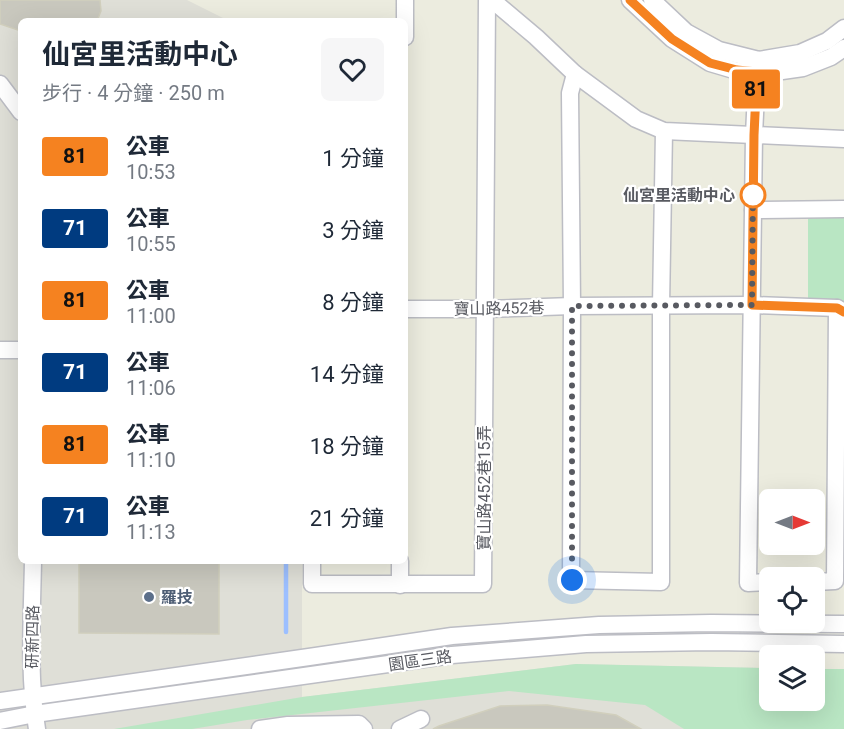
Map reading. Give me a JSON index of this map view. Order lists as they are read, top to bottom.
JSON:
{
  "streets": {
    "street": [
      "寶山路452巷",
      "寶山路452巷15弄",
      "研新四路",
      "園區三路"
    ]
  },
  "crossings": [
    ["寶山路452巷", "寶山路452巷15弄"],
    ["研新四路", "園區三路"]
  ],
  "places": ["仙宮里活動中心", "羅技"],
  "lines": ["bus line 81"],
  "north": "right",
  "page": {
    "on_map": "81",
    "heading": ["仙宮里活動中心", "步行 · 4 分鐘 · 250 m"],
    "list": [
      {
        "mark": "81",
        "name": "公車",
        "note": "10:53",
        "value": "1 分鐘"
      },
      {
        "mark": "71",
        "name": "公車",
        "note": "10:55",
        "value": "3 分鐘"
      },
      {
        "mark": "81",
        "name": "公車",
        "note": "11:00",
        "value": "8 分鐘"
      },
      {
        "mark": "71",
        "name": "公車",
        "note": "11:06",
        "value": "14 分鐘"
      },
      {
        "mark": "81",
        "name": "公車",
        "note": "11:10",
        "value": "18 分鐘"
      },
      {
        "mark": "71",
        "name": "公車",
        "note": "11:13",
        "value": "21 分鐘"
      }
    ]
  }
}
